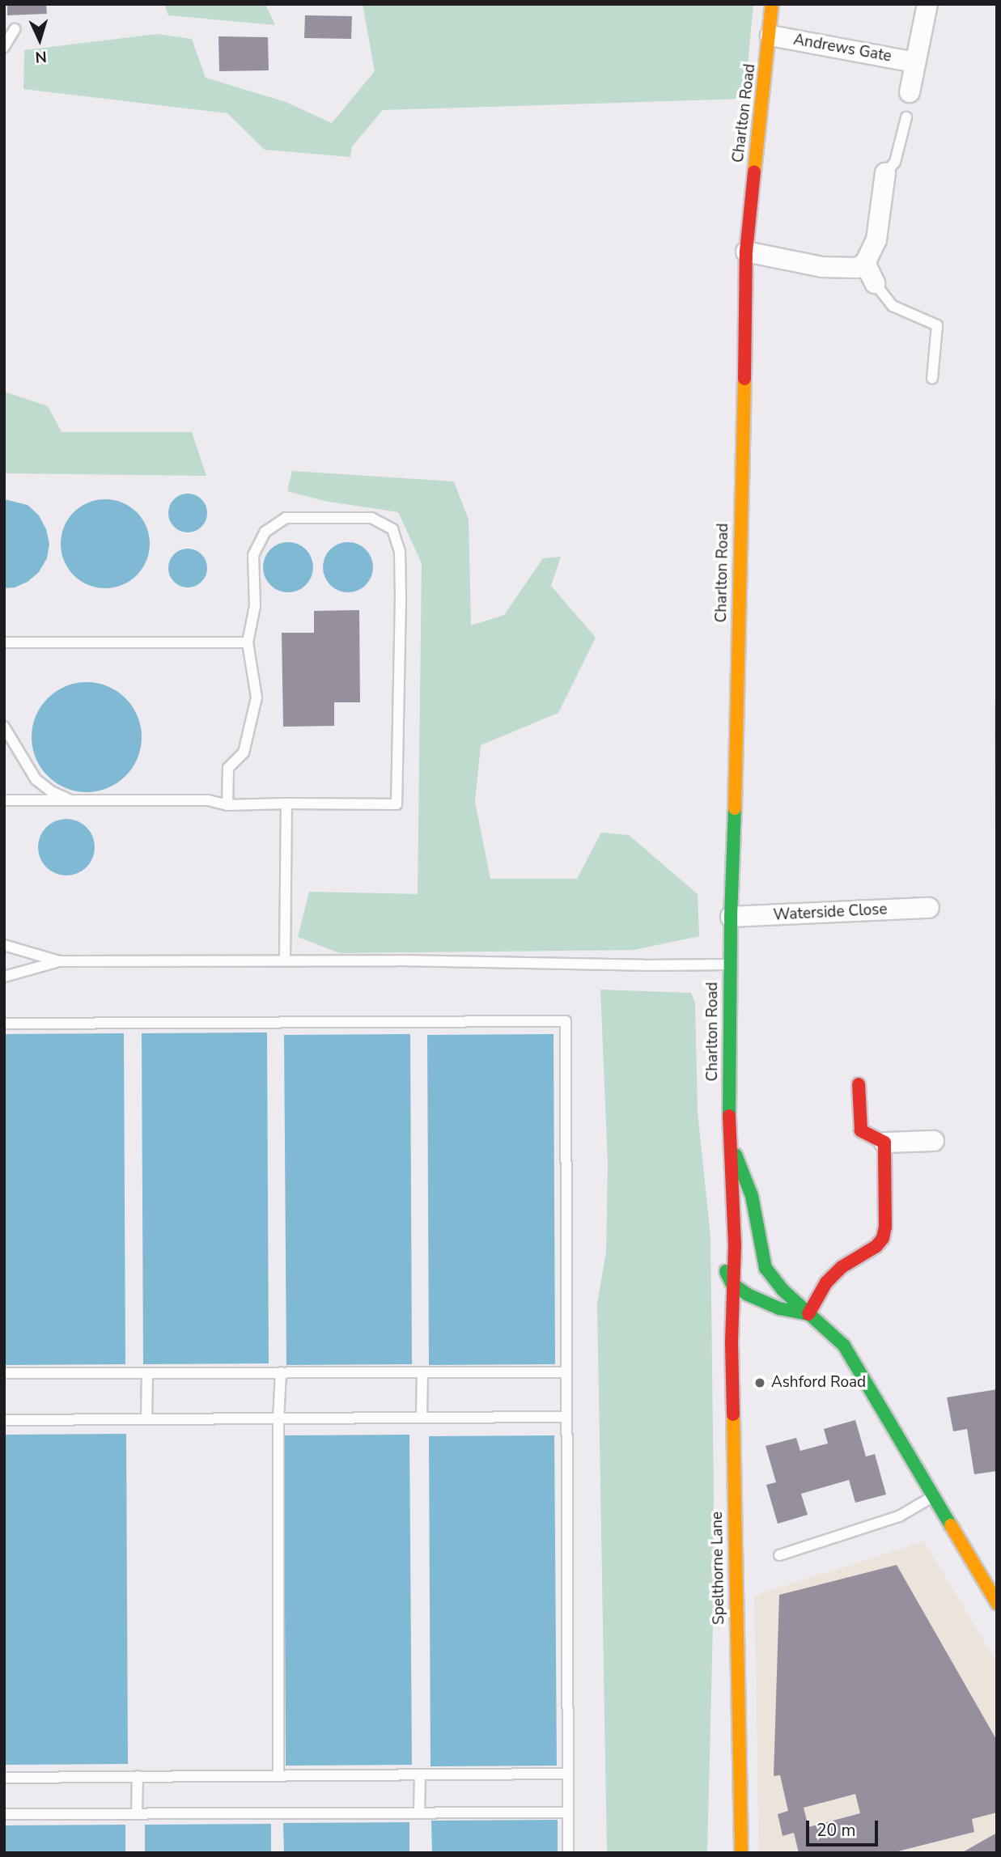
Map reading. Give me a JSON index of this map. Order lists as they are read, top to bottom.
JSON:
{
  "streets": {
    "street": [
      "Andrews Gate",
      "Charlton Road",
      "Waterside Close",
      "Spelthorne Lane"
    ]
  },
  "crossings": [
    ["Andrews Gate", "Charlton Road"],
    ["Charlton Road", "Waterside Close"],
    ["Charlton Road", "Spelthorne Lane"]
  ],
  "places": ["Ashford Road"],
  "scale_bar": "20 m",
  "north": "bottom"
}
